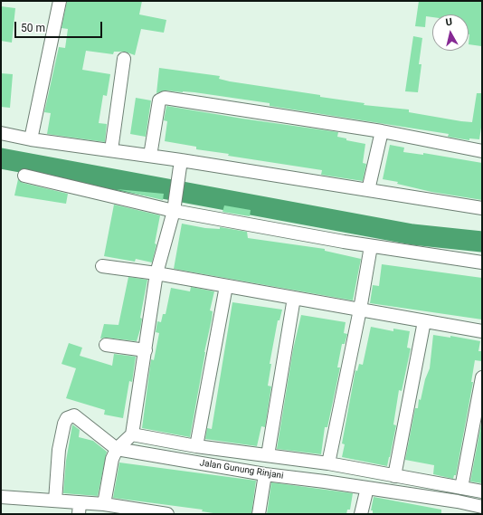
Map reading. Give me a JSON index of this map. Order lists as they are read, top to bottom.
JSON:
{
  "streets": {
    "street": ["Jalan Gunung Rinjani"]
  },
  "scale_bar": "50 m",
  "north": "top"
}
